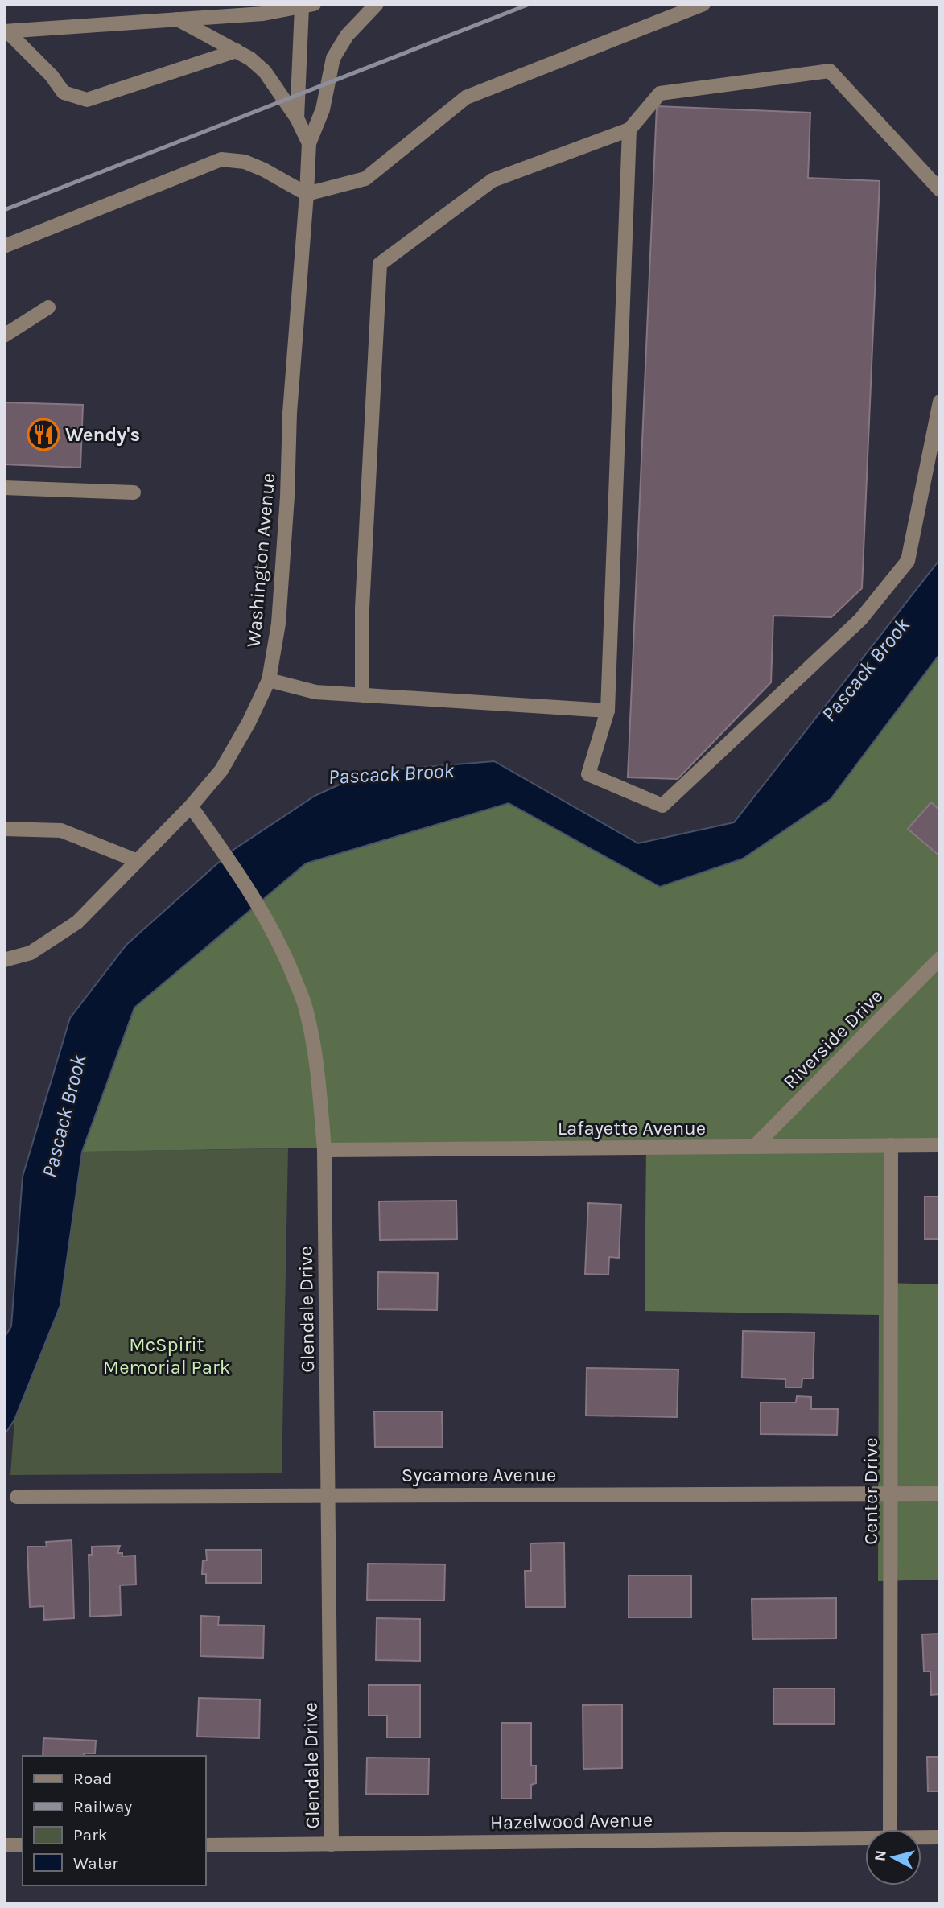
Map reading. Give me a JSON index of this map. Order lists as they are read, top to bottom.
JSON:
{
  "streets": {
    "street": [
      "Washington Avenue",
      "Riverside Drive",
      "Lafayette Avenue",
      "Glendale Drive",
      "Sycamore Avenue",
      "Center Drive",
      "Hazelwood Avenue"
    ]
  },
  "crossings": [
    ["Washington Avenue", "Glendale Drive"],
    ["Riverside Drive", "Lafayette Avenue"],
    ["Lafayette Avenue", "Glendale Drive"],
    ["Lafayette Avenue", "Center Drive"],
    ["Glendale Drive", "Sycamore Avenue"],
    ["Glendale Drive", "Hazelwood Avenue"],
    ["Sycamore Avenue", "Center Drive"]
  ],
  "water": ["Pascack Brook"],
  "parks": ["McSpirit Memorial Park"],
  "places": {
    "restaurant": ["Wendy's"]
  },
  "legend": [
    "Road",
    "Railway",
    "Park",
    "Water"
  ],
  "north": "left"
}
